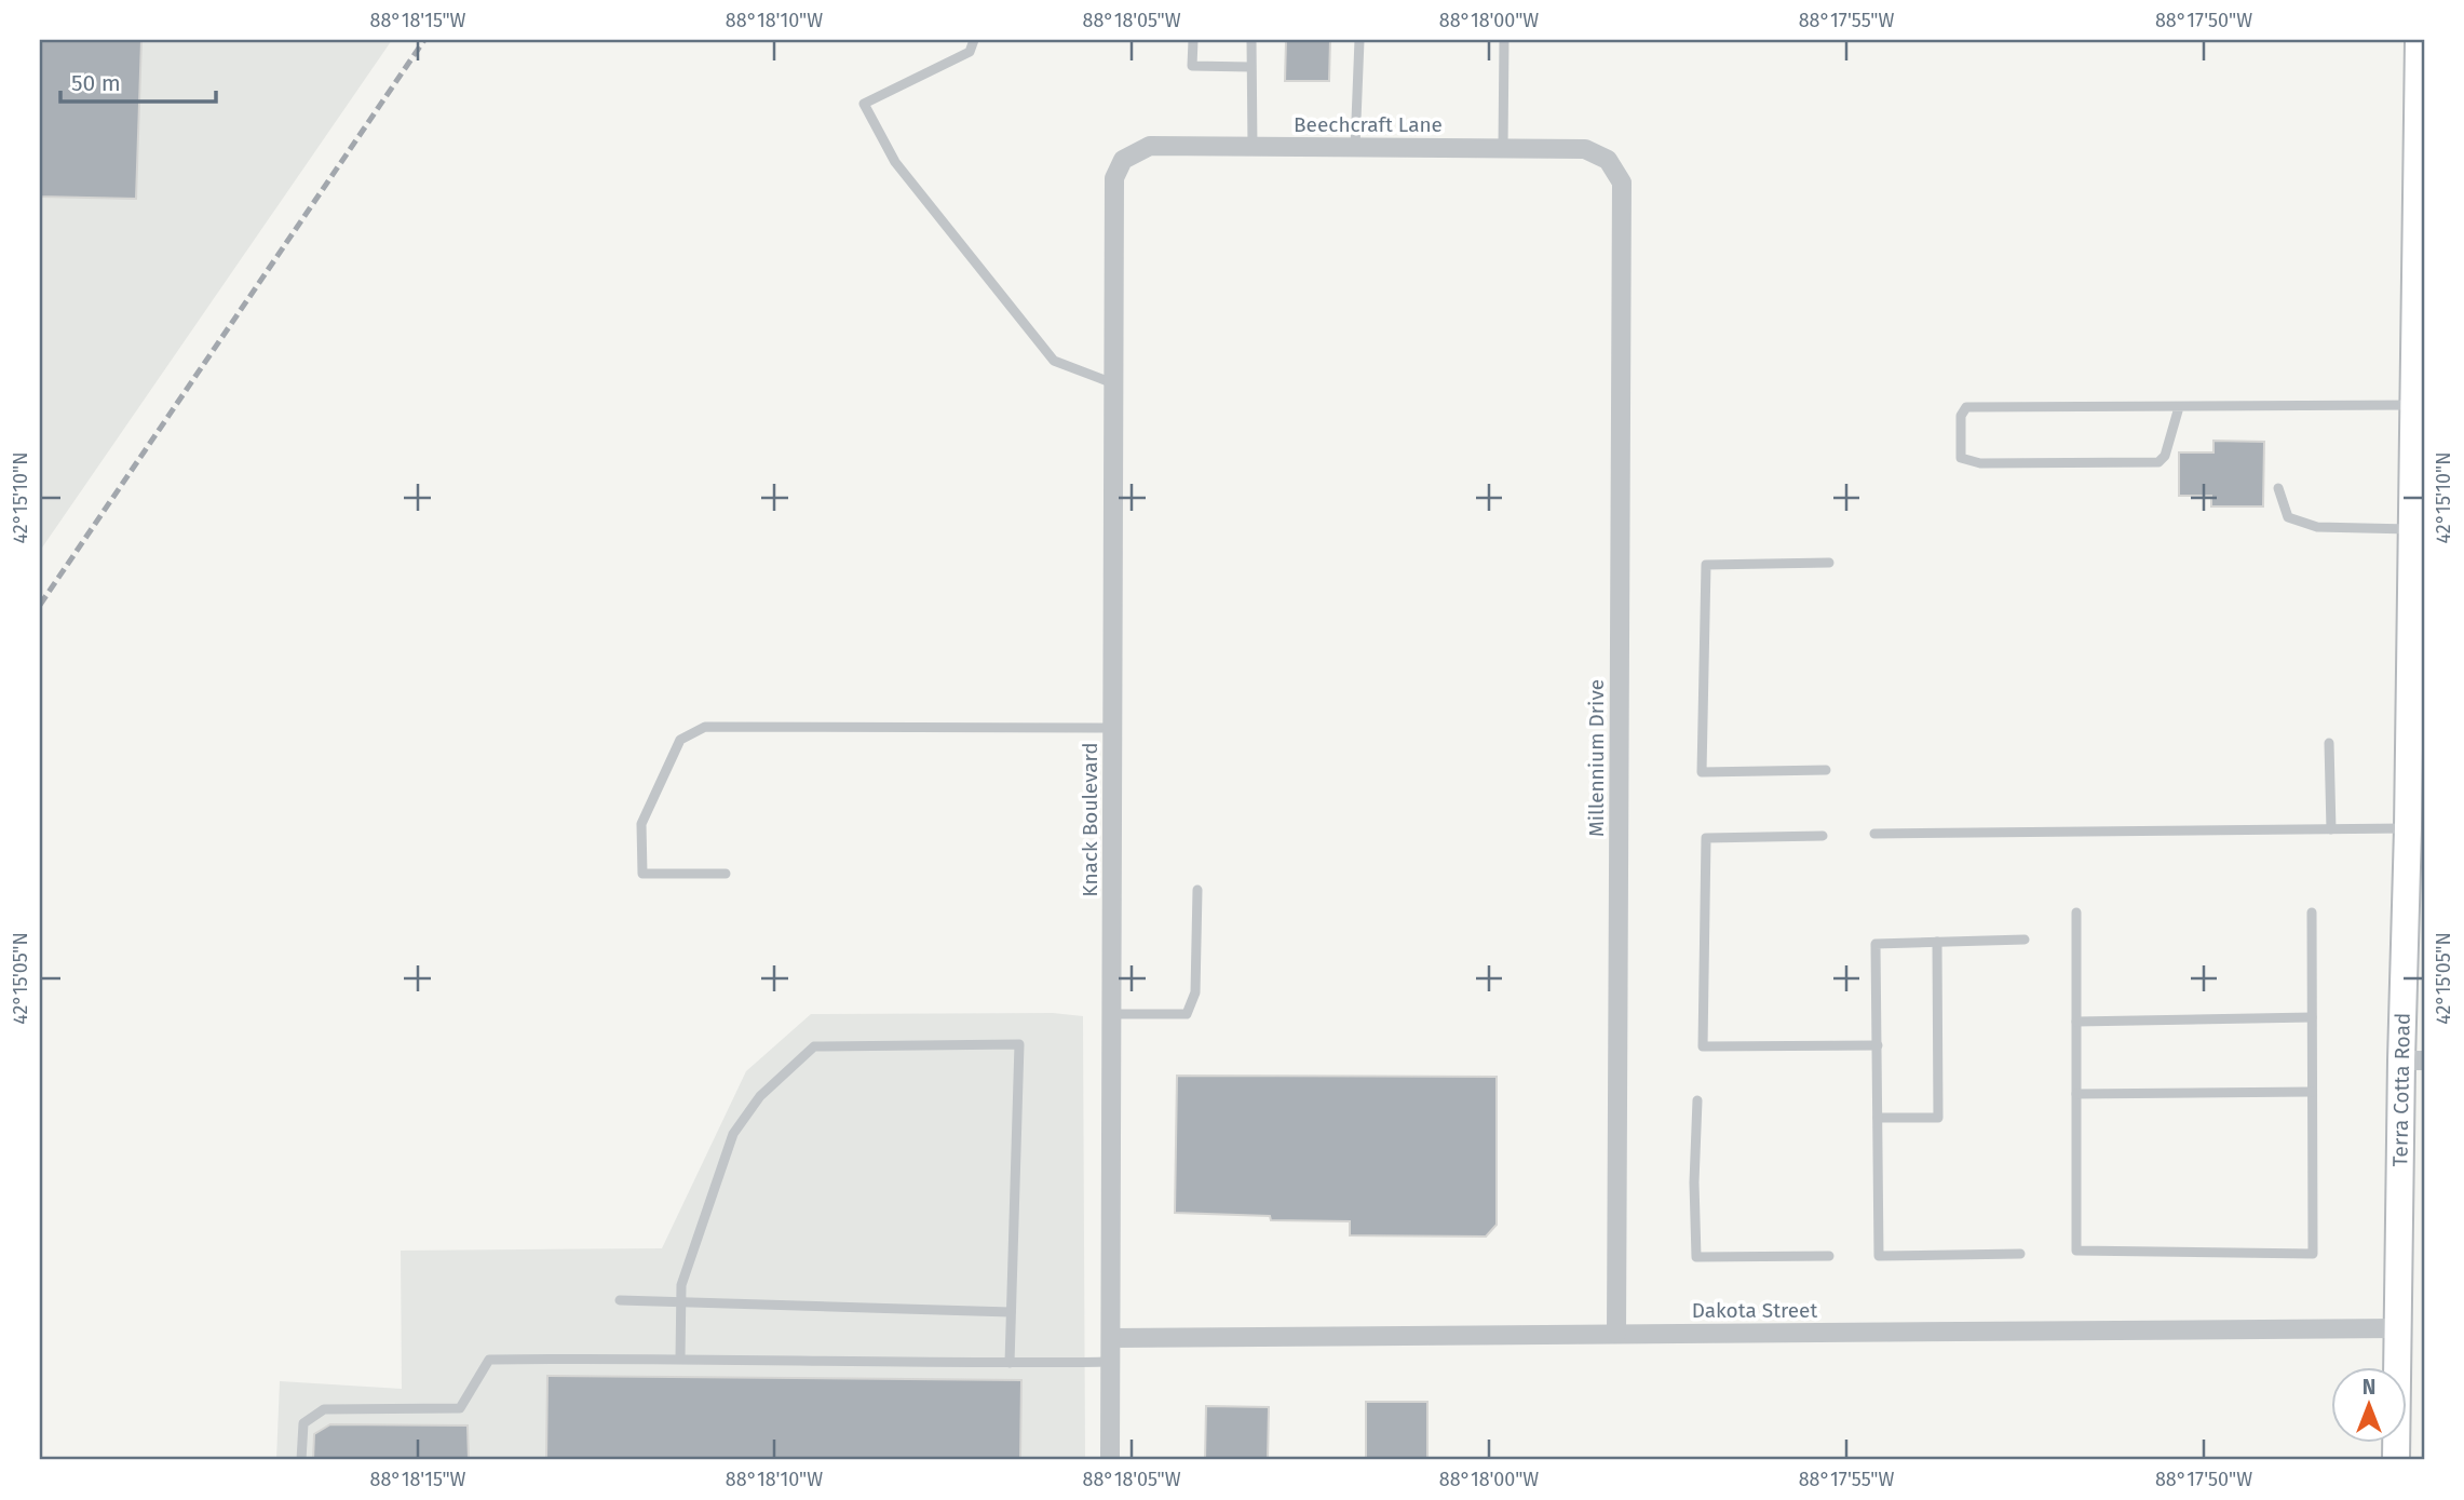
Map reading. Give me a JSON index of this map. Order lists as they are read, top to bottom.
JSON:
{
  "streets": {
    "street": [
      "Beechcraft Lane",
      "Millennium Drive",
      "Knack Boulevard",
      "Terra Cotta Road",
      "Dakota Street"
    ]
  },
  "crossings": [
    ["Beechcraft Lane", "Millennium Drive"],
    ["Beechcraft Lane", "Knack Boulevard"],
    ["Millennium Drive", "Dakota Street"],
    ["Knack Boulevard", "Dakota Street"],
    ["Terra Cotta Road", "Dakota Street"]
  ],
  "scale_bar": "50 m",
  "north": "top",
  "coordinates": [
    "88°18'15\"W",
    "88°18'10\"W",
    "88°18'05\"W",
    "88°18'00\"W",
    "88°17'55\"W",
    "88°17'50\"W",
    "42°15'10\"N",
    "42°15'05\"N"
  ]
}
